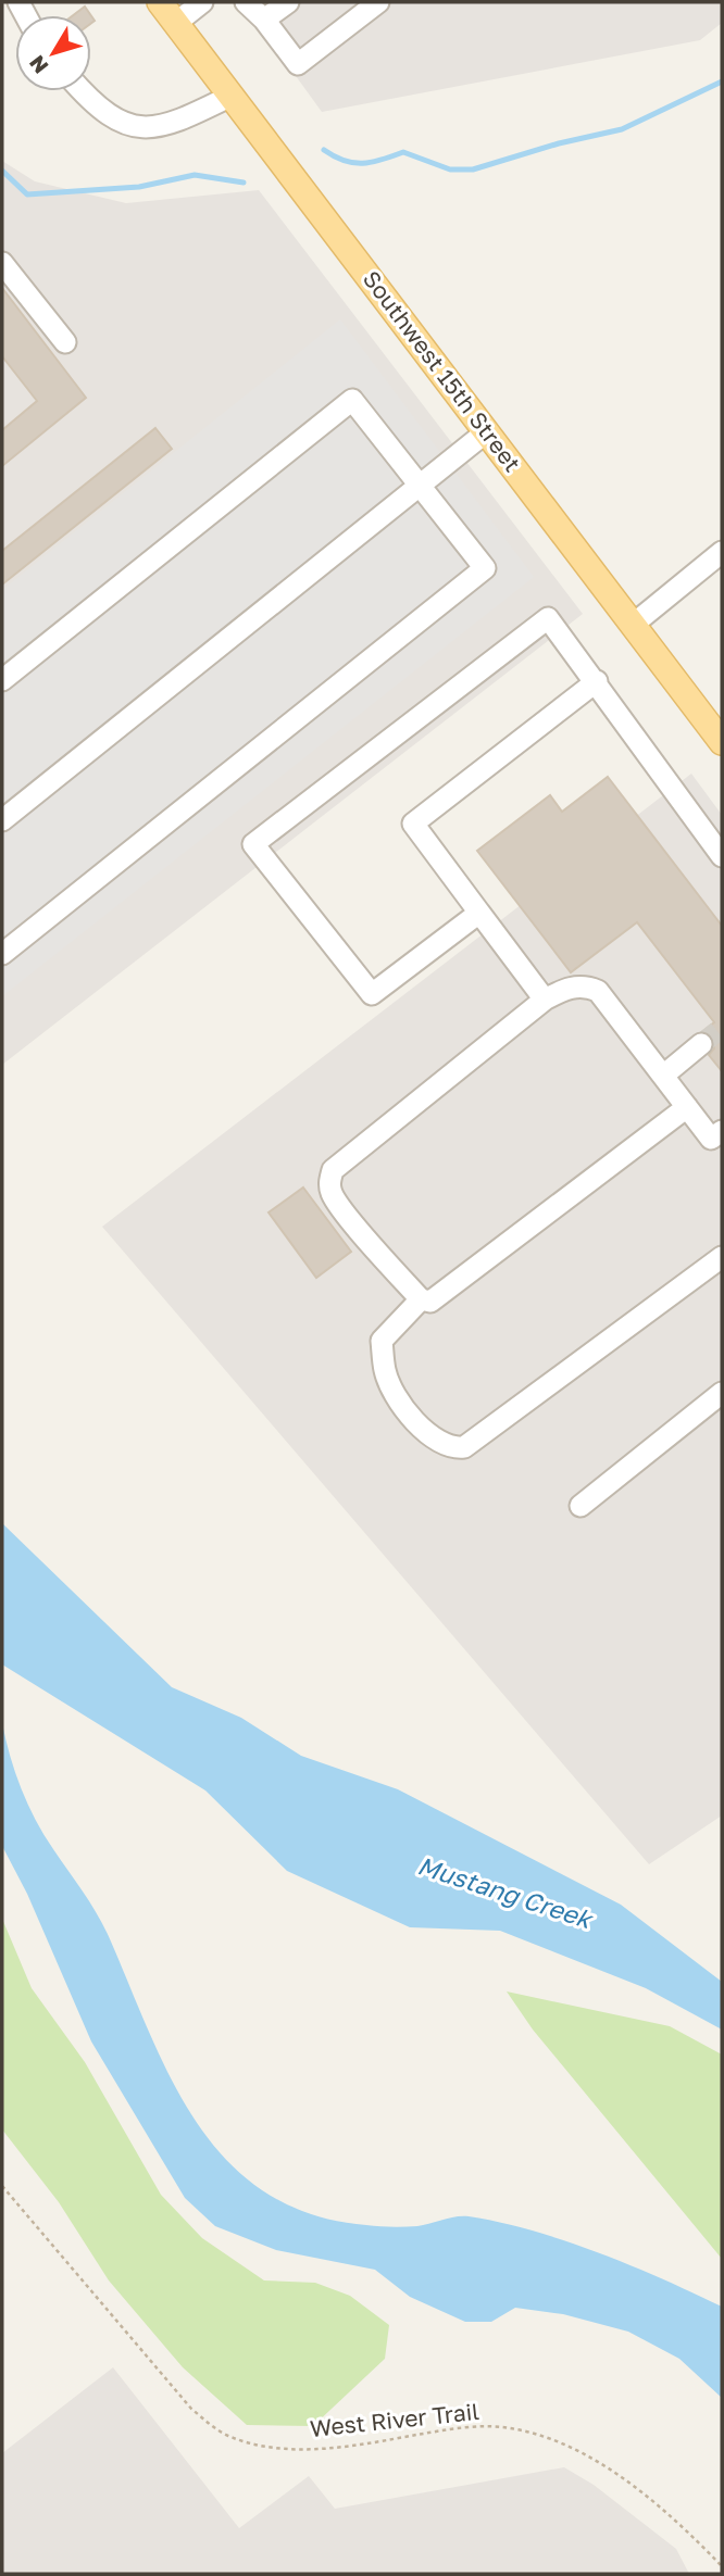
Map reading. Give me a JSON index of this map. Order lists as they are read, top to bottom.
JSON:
{
  "streets": {
    "main road": ["Southwest 15th Street"],
    "path": ["West River Trail"]
  },
  "water": ["Mustang Creek"],
  "north": "bottom left"
}
